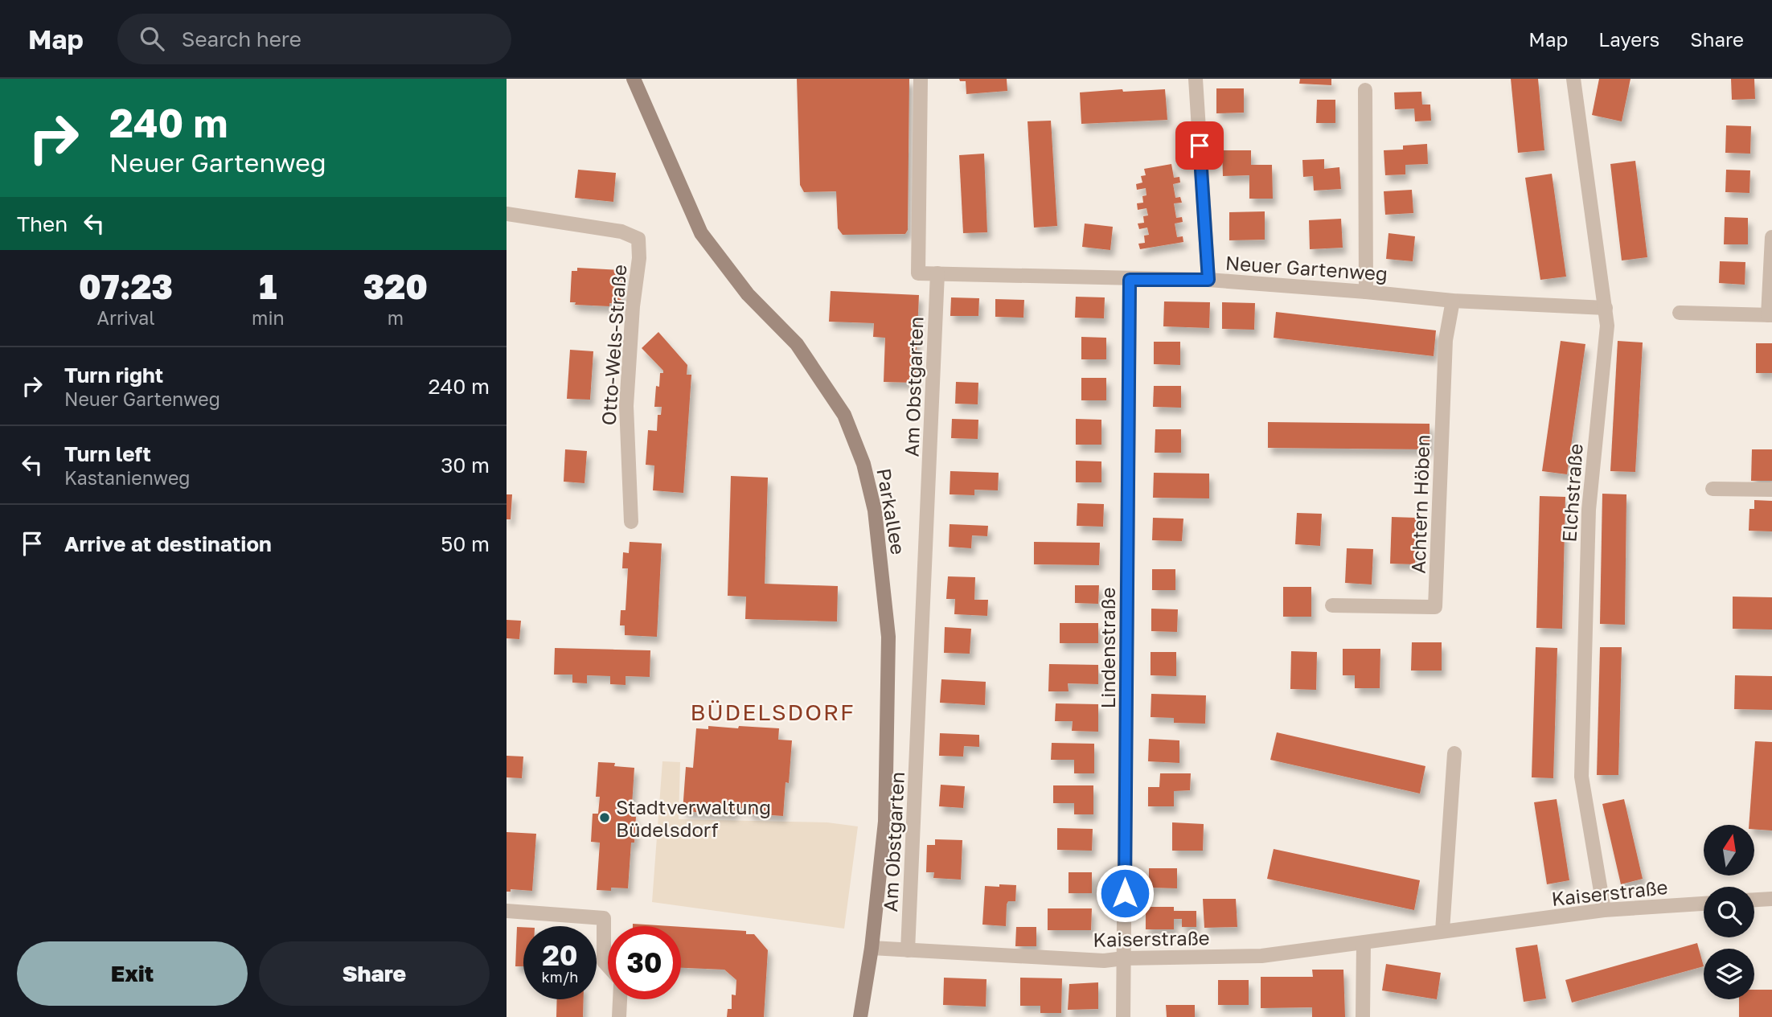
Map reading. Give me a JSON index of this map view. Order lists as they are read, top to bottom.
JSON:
{
  "streets": {
    "street": [
      "Neuer Gartenweg",
      "Otto-Wels-Straße",
      "Am Obstgarten",
      "Elchstraße",
      "Achtern Höben",
      "Parkallee",
      "Lindenstraße",
      "Kaiserstraße"
    ]
  },
  "crossings": [
    ["Neuer Gartenweg", "Am Obstgarten"],
    ["Neuer Gartenweg", "Elchstraße"],
    ["Neuer Gartenweg", "Achtern Höben"],
    ["Neuer Gartenweg", "Lindenstraße"],
    ["Am Obstgarten", "Kaiserstraße"],
    ["Elchstraße", "Kaiserstraße"],
    ["Parkallee", "Kaiserstraße"],
    ["Lindenstraße", "Kaiserstraße"]
  ],
  "districts": ["BÜDELSDORF"],
  "places": ["Stadtverwaltung Büdelsdorf"],
  "north": "top",
  "page": {
    "header": "Map",
    "search": "Search here",
    "nav": ["Map", "Layers", "Share"],
    "turn": ["240 m", "Neuer Gartenweg"],
    "then": "Then",
    "eta": [
      "07:23",
      "Arrival",
      "1",
      "min",
      "320",
      "m"
    ],
    "list": [
      {
        "name": "Turn right",
        "note": "Neuer Gartenweg",
        "value": "240 m"
      },
      {
        "name": "Turn left",
        "note": "Kastanienweg",
        "value": "30 m"
      },
      {
        "name": "Arrive at destination",
        "value": "50 m"
      }
    ],
    "speed": "20 km/h",
    "limit": "30",
    "buttons": ["Exit", "Share"]
  }
}
